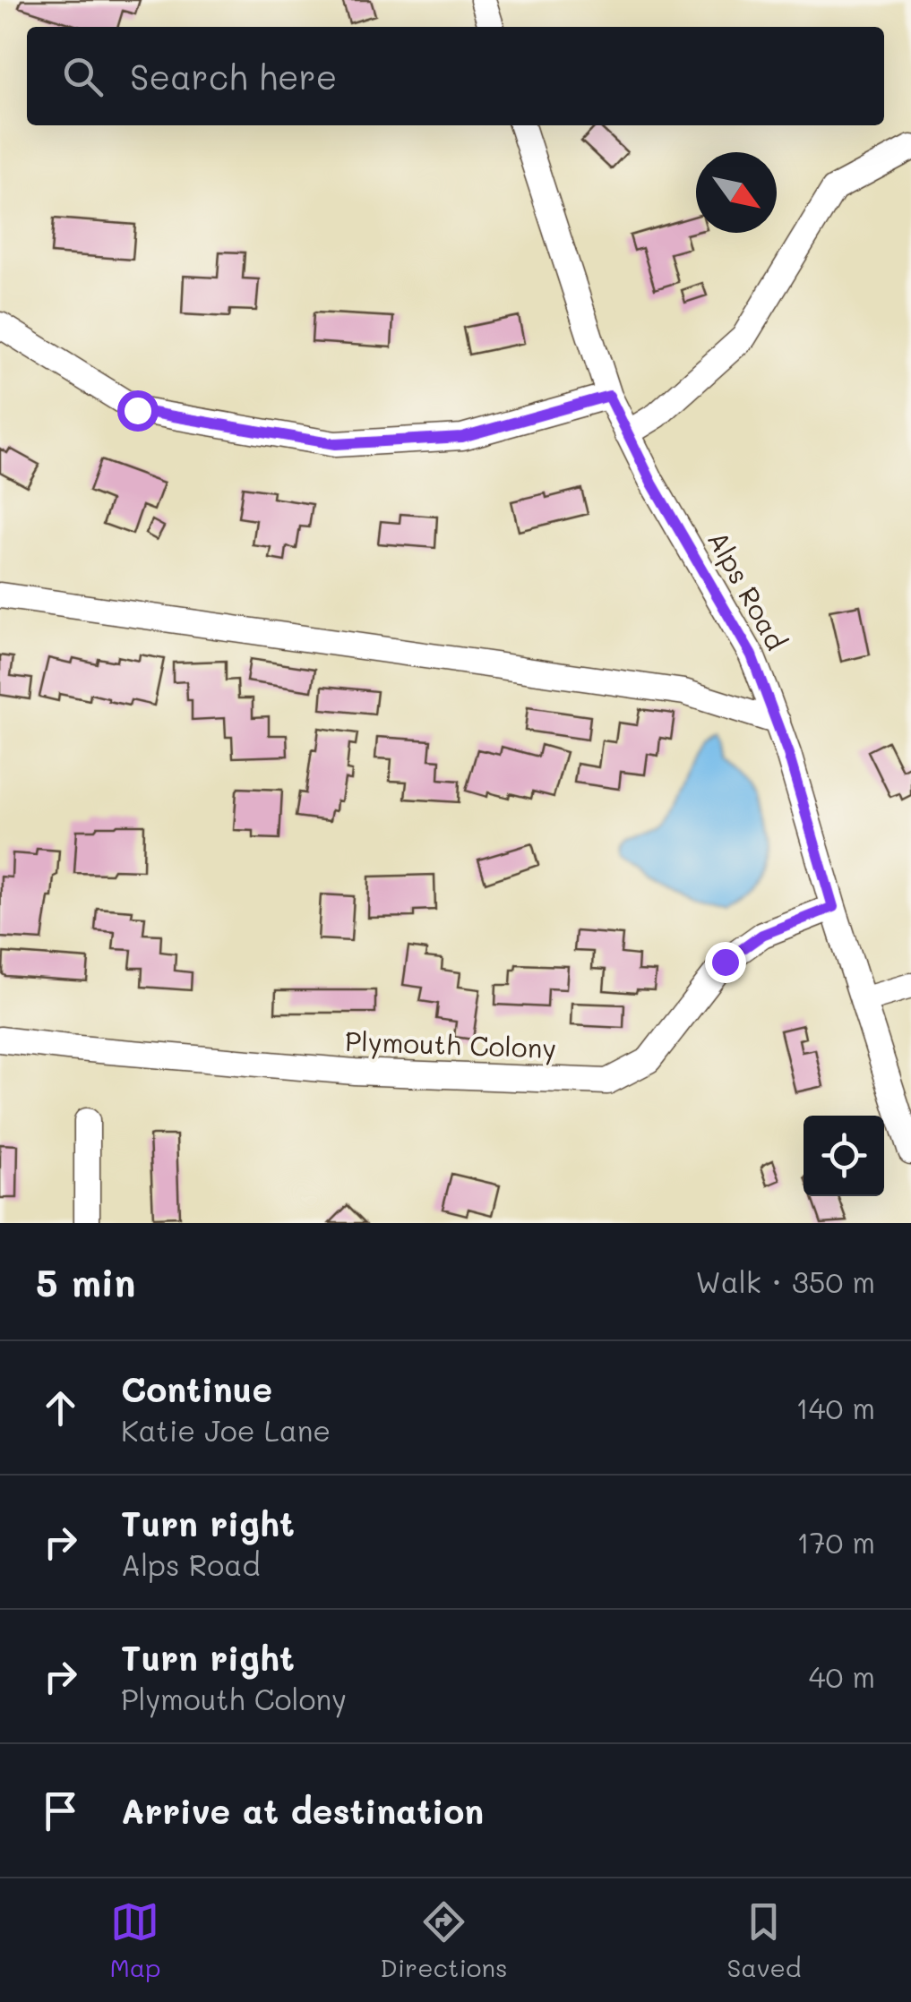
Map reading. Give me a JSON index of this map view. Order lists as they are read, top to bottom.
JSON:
{
  "streets": {
    "street": ["Alps Road", "Plymouth Colony"]
  },
  "crossings": [
    ["Alps Road", "Plymouth Colony"]
  ],
  "north": "bottom right",
  "page": {
    "search": "Search here",
    "heading": ["5 min", "Walk · 350 m"],
    "list": [
      ["Continue", "Katie Joe Lane", "140 m"],
      ["Turn right", "Alps Road", "170 m"],
      ["Turn right", "Plymouth Colony", "40 m"],
      "Arrive at destination"
    ],
    "nav": ["Map", "Directions", "Saved"]
  }
}
